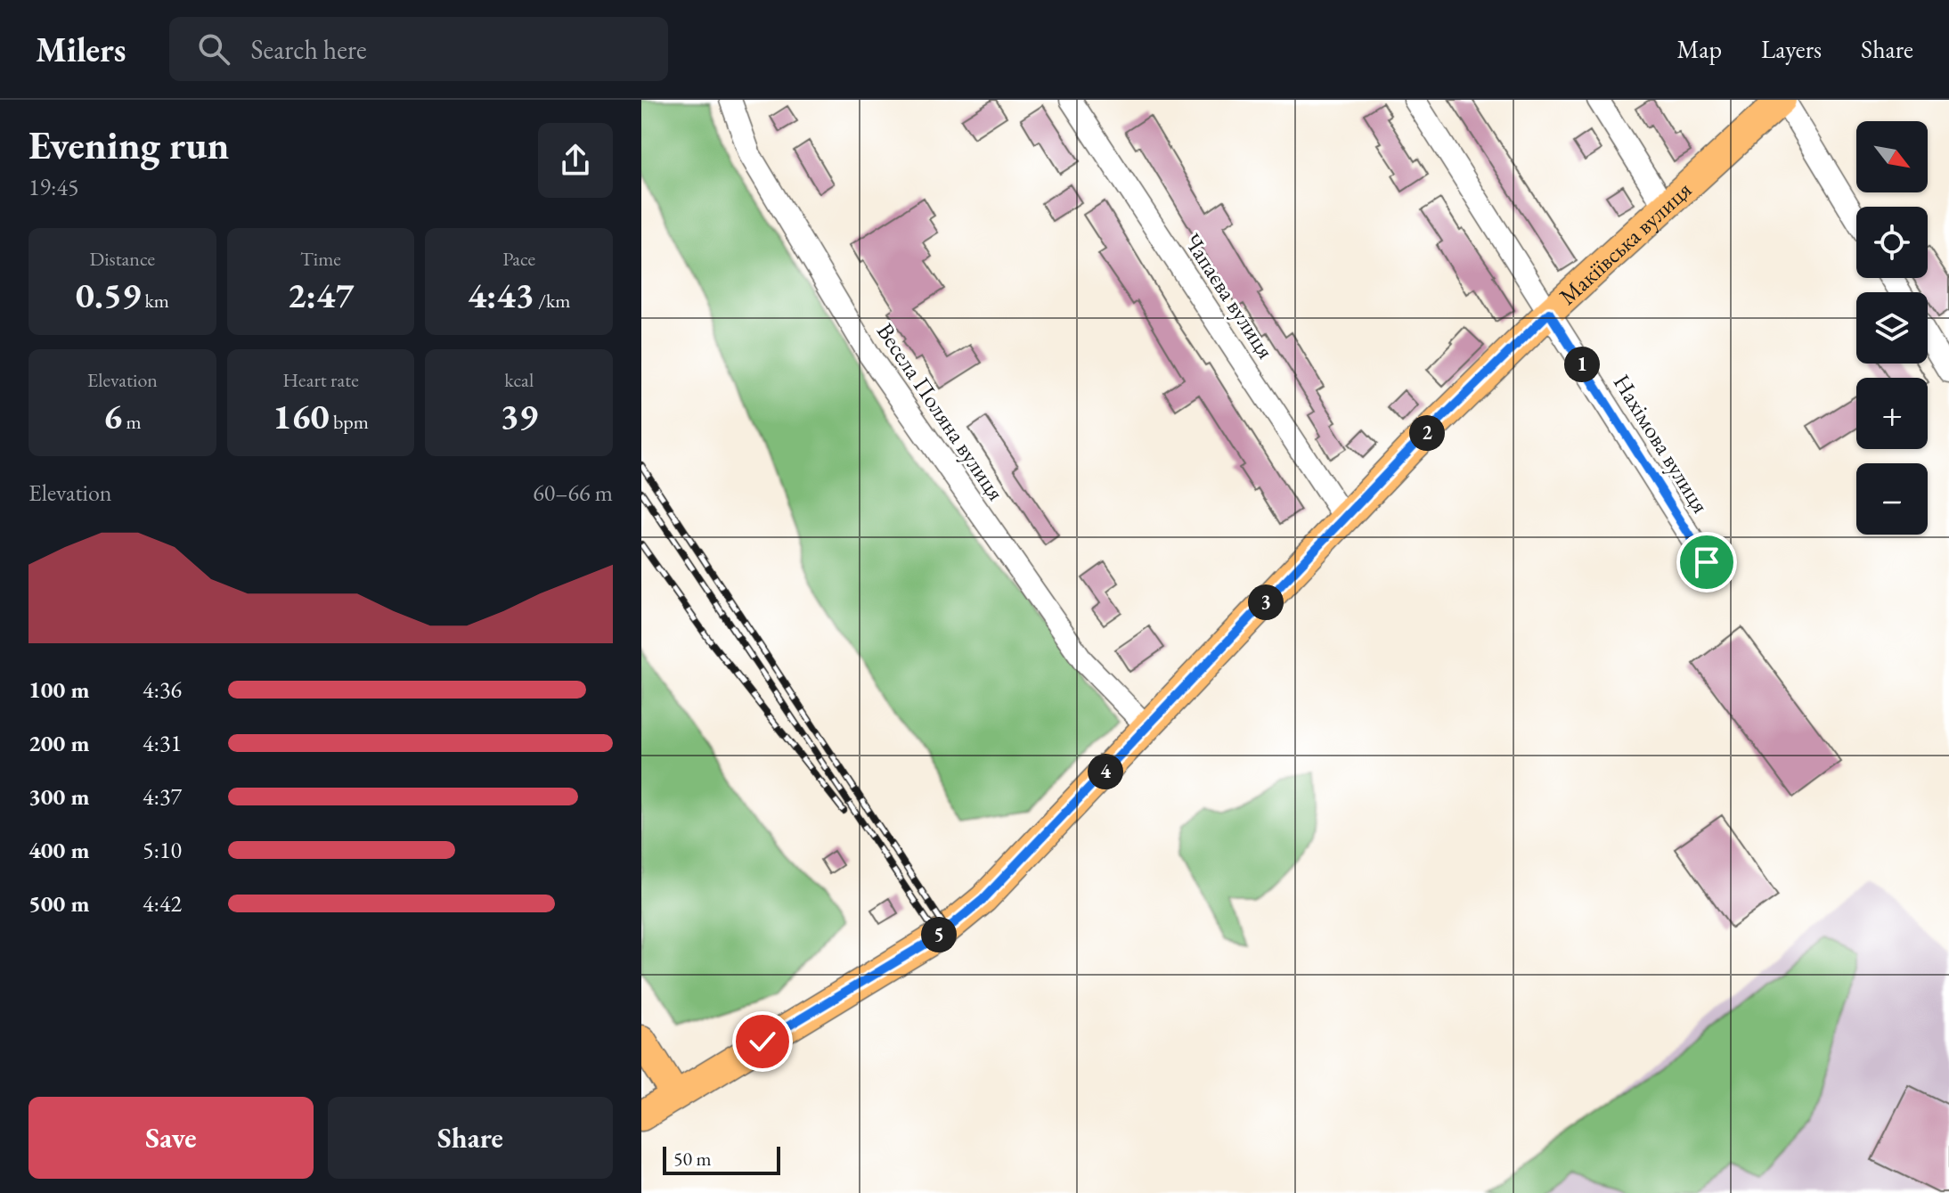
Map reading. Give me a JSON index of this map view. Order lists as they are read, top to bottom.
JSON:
{
  "streets": {
    "main road": ["Макіївська вулиця"],
    "street": ["Чапаєва вулиця", "Весела Поляна вулиця", "Нахімова вулиця"]
  },
  "crossings": [
    ["Макіївська вулиця", "Чапаєва вулиця"],
    ["Макіївська вулиця", "Весела Поляна вулиця"],
    ["Макіївська вулиця", "Нахімова вулиця"]
  ],
  "scale_bar": "50 m",
  "north": "bottom right",
  "page": {
    "header": "Milers",
    "search": "Search here",
    "nav": ["Map", "Layers", "Share"],
    "heading": ["Evening run", "19:45"],
    "map_buttons": ["+", "−"],
    "stats": [
      ["Distance", "0.59 km"],
      ["Time", "2:47"],
      ["Pace", "4:43 /km"],
      ["Elevation", "6 m"],
      ["Heart rate", "160 bpm"],
      ["kcal", "39"]
    ],
    "pins": [
      "1",
      "2",
      "3",
      "4",
      "5"
    ],
    "chart": ["Elevation", "60–66 m"],
    "list": [
      {
        "name": "100 m",
        "note": "4:36"
      },
      {
        "name": "200 m",
        "note": "4:31"
      },
      {
        "name": "300 m",
        "note": "4:37"
      },
      {
        "name": "400 m",
        "note": "5:10"
      },
      {
        "name": "500 m",
        "note": "4:42"
      }
    ],
    "buttons": ["Save", "Share"],
    "scale": "50 m"
  }
}
